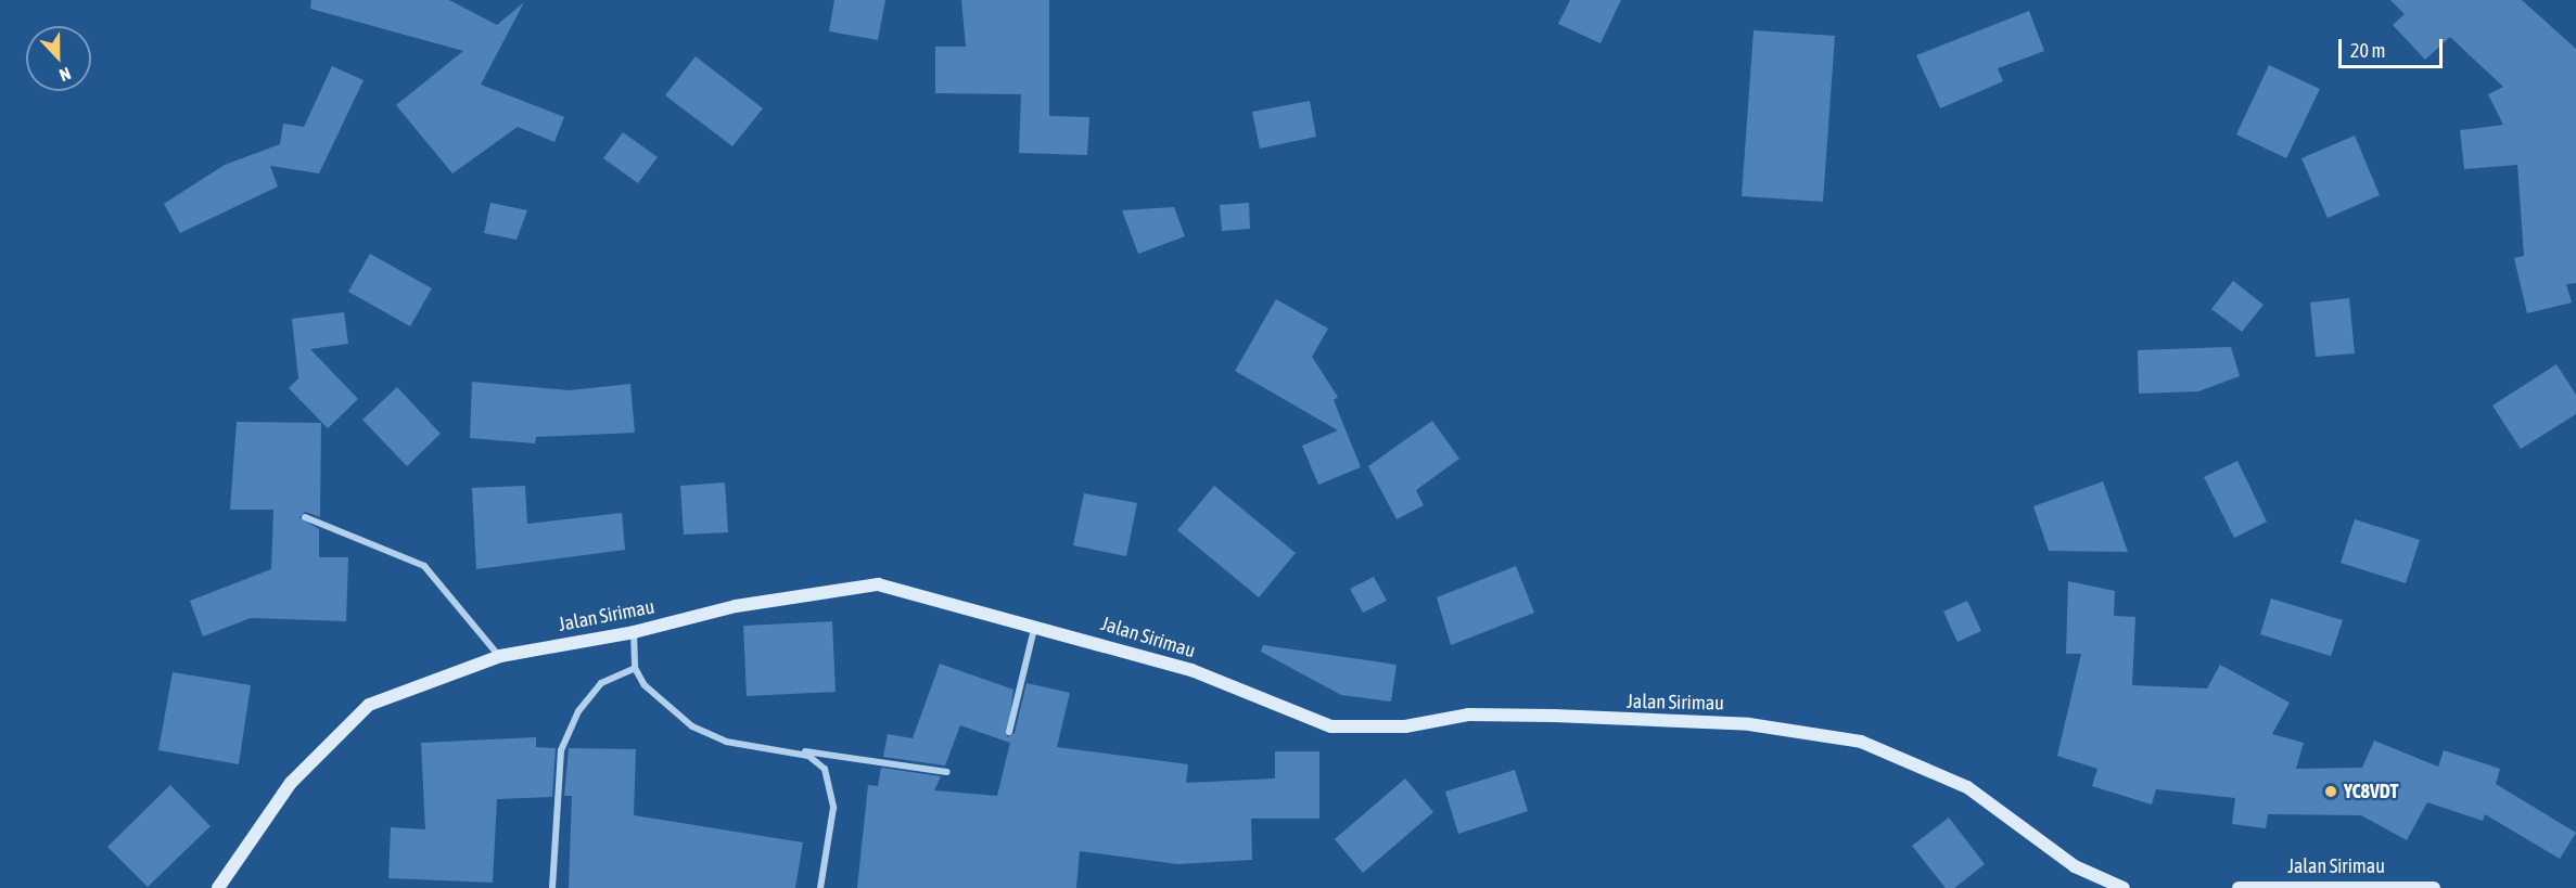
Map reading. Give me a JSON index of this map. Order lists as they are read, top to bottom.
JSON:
{
  "streets": {
    "main road": ["Jalan Sirimau"]
  },
  "places": ["YC8VDT"],
  "scale_bar": "20 m",
  "north": "bottom"
}
